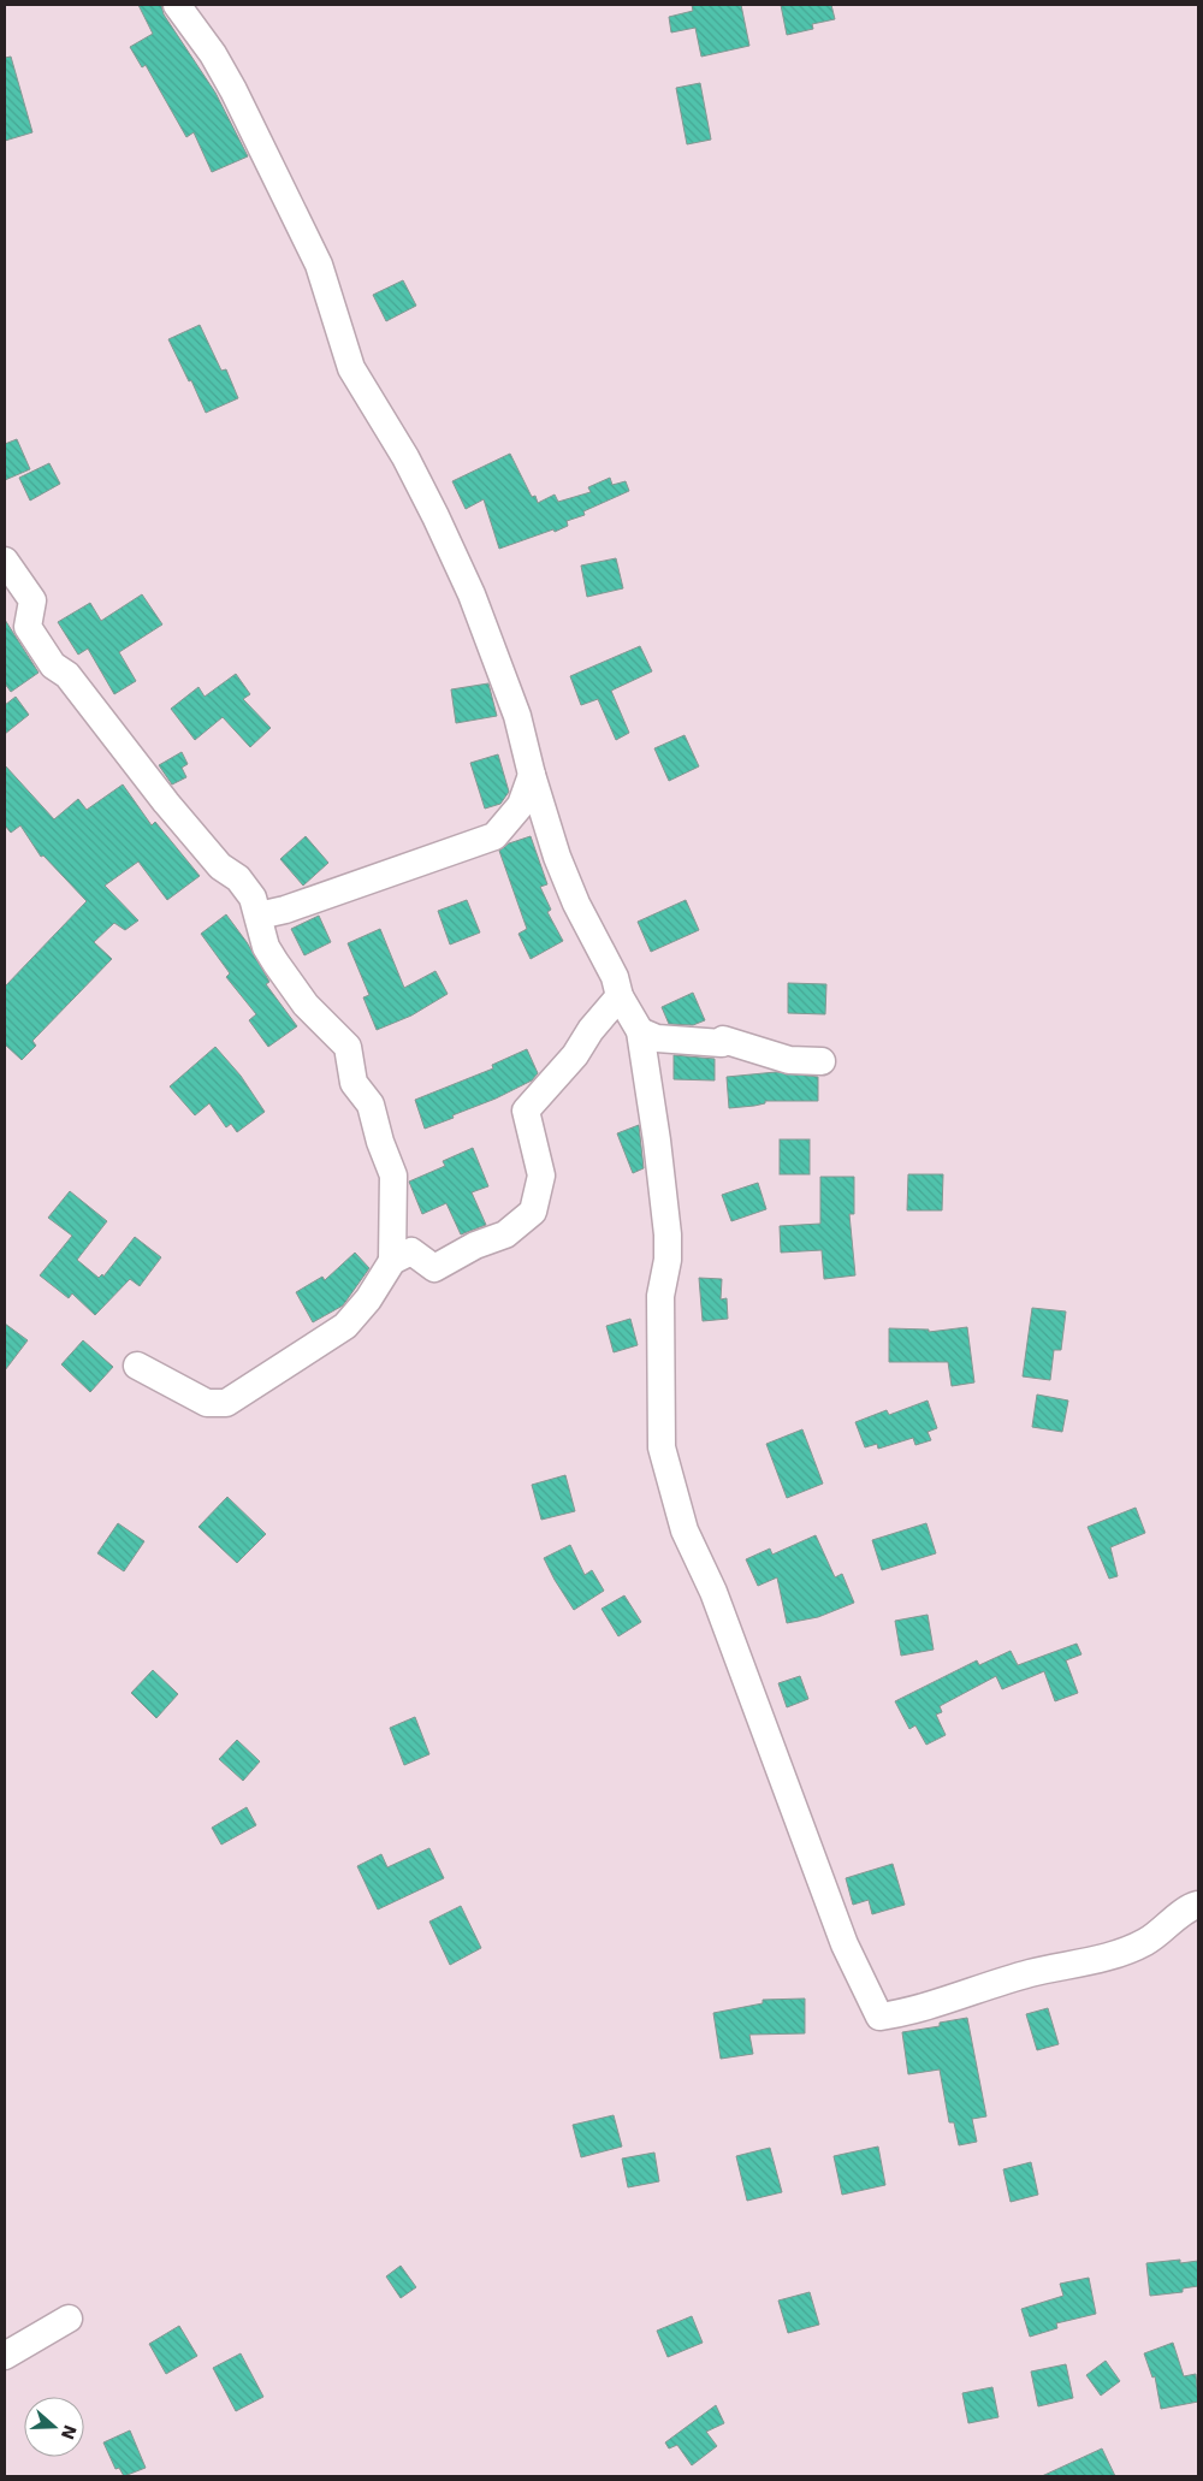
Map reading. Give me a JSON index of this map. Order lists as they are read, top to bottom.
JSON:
{
  "north": "right"
}
